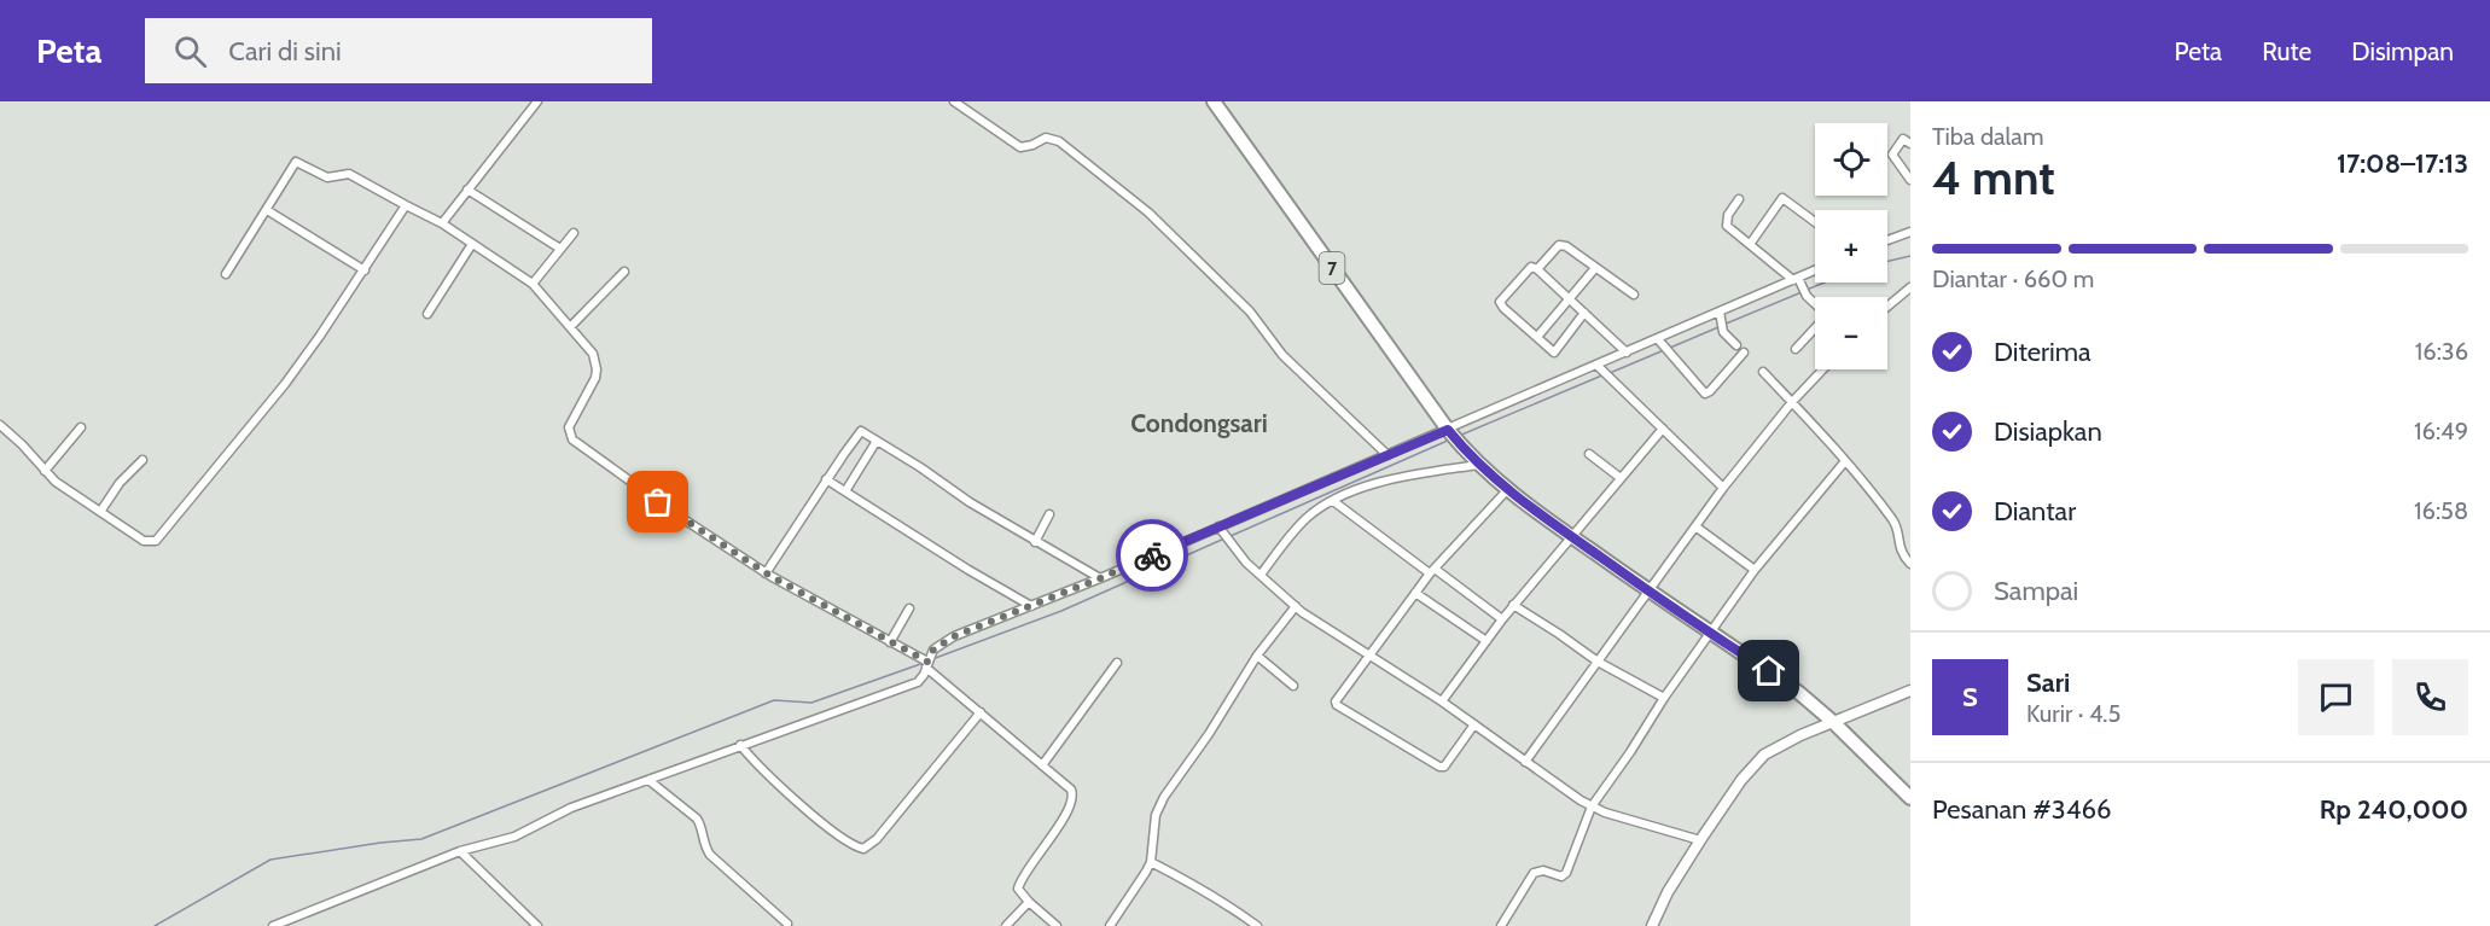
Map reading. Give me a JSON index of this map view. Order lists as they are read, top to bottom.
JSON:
{
  "streets": {
    "highway": ["7"]
  },
  "districts": ["Condongsari"],
  "page": {
    "header": "Peta",
    "search": "Cari di sini",
    "nav": ["Peta", "Rute", "Disimpan"],
    "heading": ["4 mnt", "Tiba dalam", "17:08–17:13"],
    "panel": [
      "Sari",
      "Kurir · 4.5",
      "Pesanan #3466",
      "Rp 240,000"
    ],
    "map_buttons": ["+", "−"],
    "bar": "Diantar · 660 m",
    "list": [
      ["Diterima", "16:36"],
      ["Disiapkan", "16:49"],
      ["Diantar", "16:58"],
      "Sampai"
    ],
    "round": "S"
  }
}
